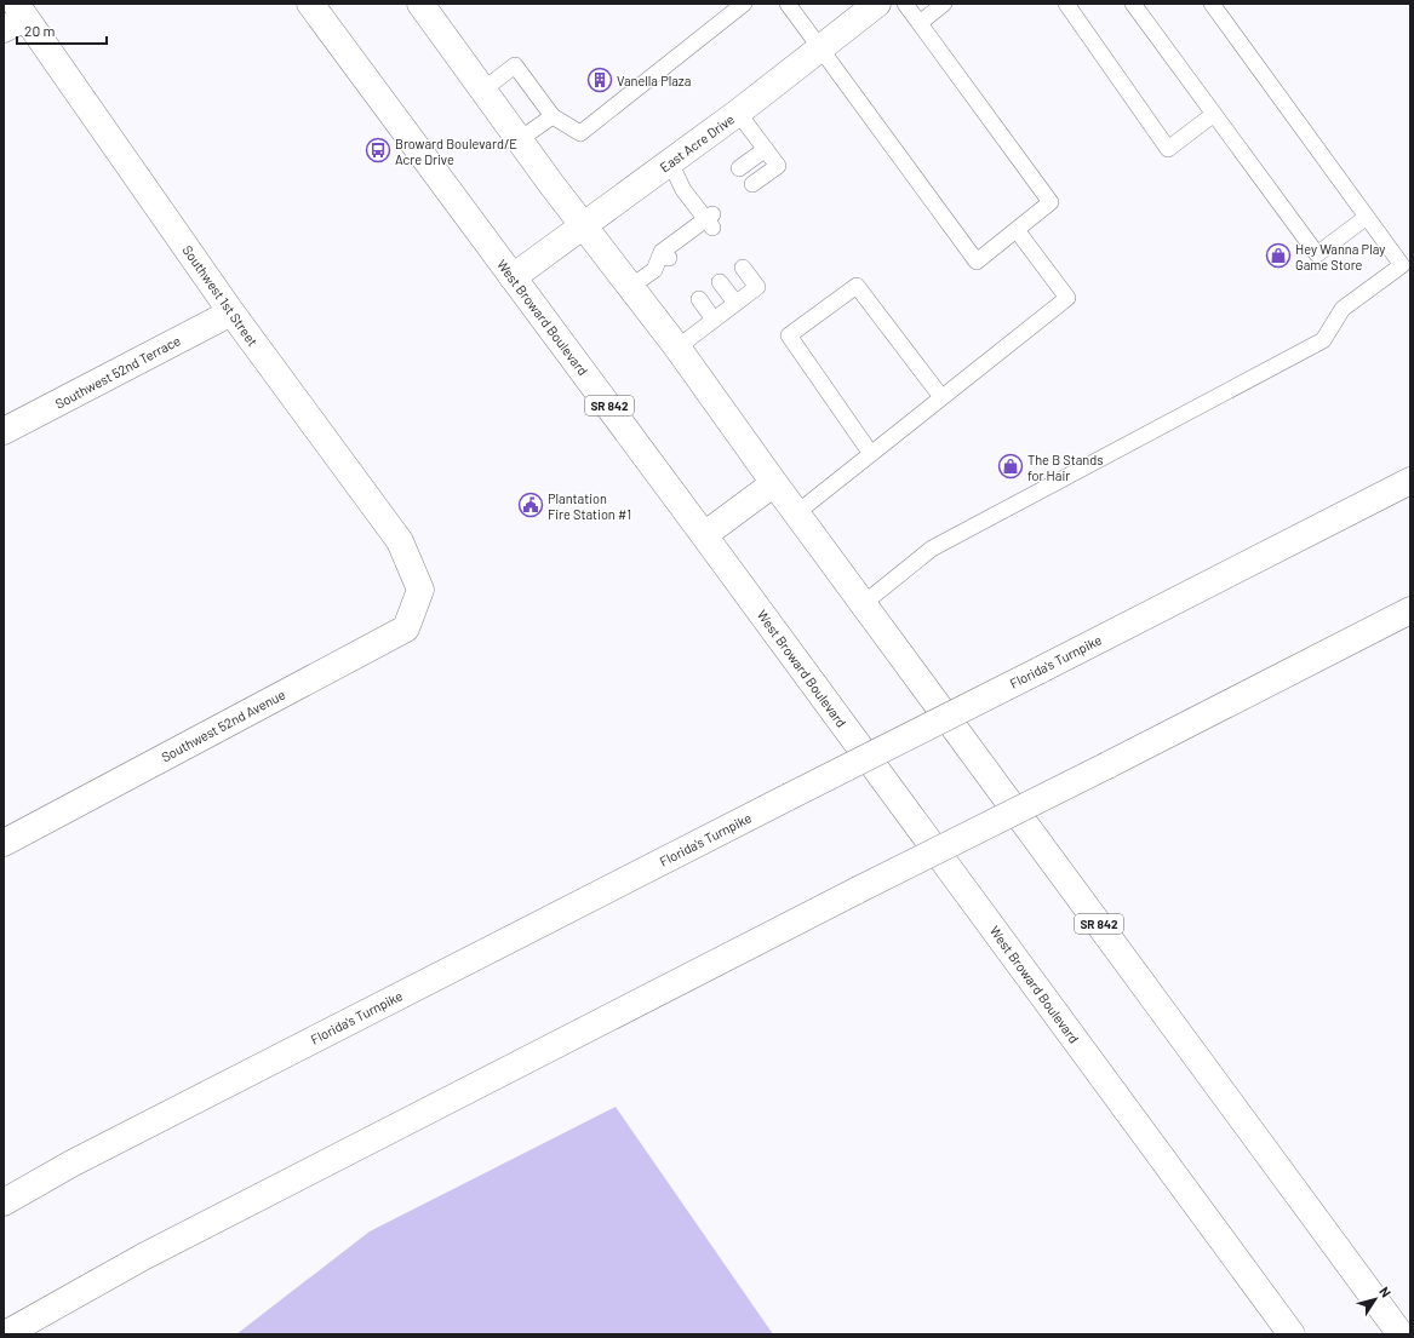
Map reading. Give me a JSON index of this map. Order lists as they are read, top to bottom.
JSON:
{
  "streets": {
    "main road": [
      "East Acre Drive",
      "Southwest 1st Street",
      "West Broward Boulevard",
      "Southwest 52nd Terrace",
      "SR 842",
      "Florida's Turnpike",
      "Southwest 52nd Avenue"
    ]
  },
  "crossings": [
    ["East Acre Drive", "West Broward Boulevard"],
    ["East Acre Drive", "SR 842"],
    ["Southwest 1st Street", "Southwest 52nd Terrace"],
    ["Southwest 1st Street", "Southwest 52nd Avenue"]
  ],
  "places": {
    "building": ["Vanella Plaza"],
    "bus stop": ["Broward Boulevard/E Acre Drive"],
    "shop": ["Hey Wanna Play Game Store", "The B Stands for Hair"],
    "public building": ["Plantation Fire Station #1"]
  },
  "scale_bar": "20 m",
  "north": "top right"
}
